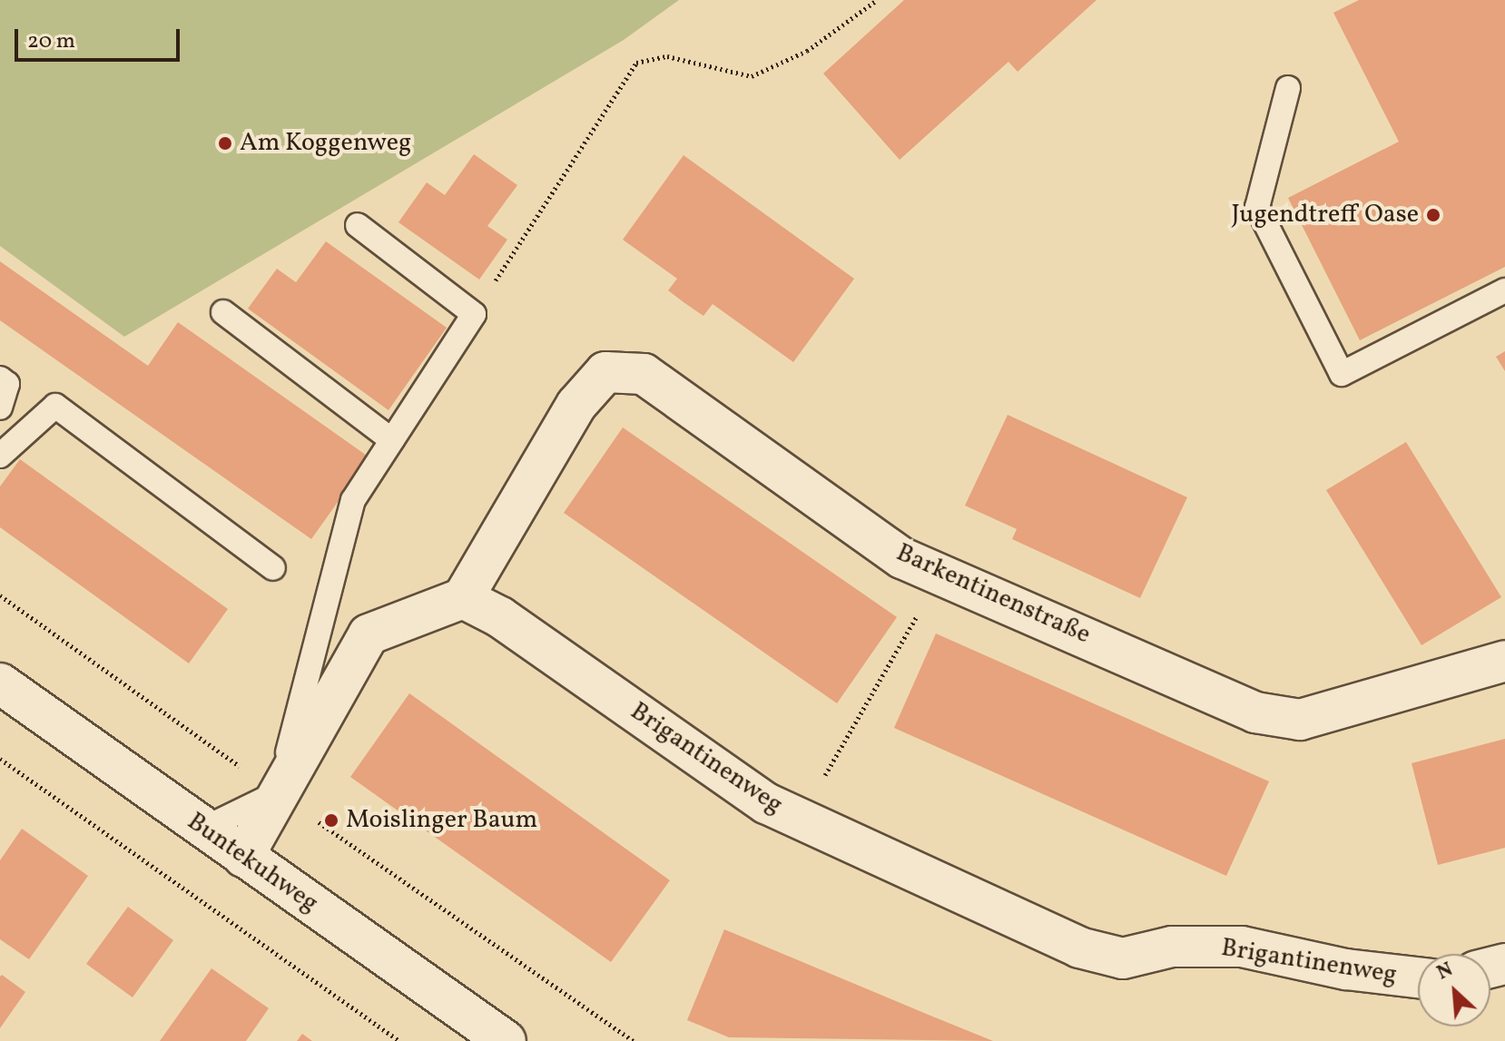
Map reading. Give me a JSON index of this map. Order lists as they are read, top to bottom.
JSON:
{
  "streets": {
    "street": ["Barkentinenstraße", "Brigantinenweg", "Buntekuhweg"]
  },
  "crossings": [
    ["Barkentinenstraße", "Brigantinenweg"]
  ],
  "places": ["Am Koggenweg", "Jugendtreff Oase", "Moislinger Baum"],
  "scale_bar": "20 m",
  "north": "top left"
}
